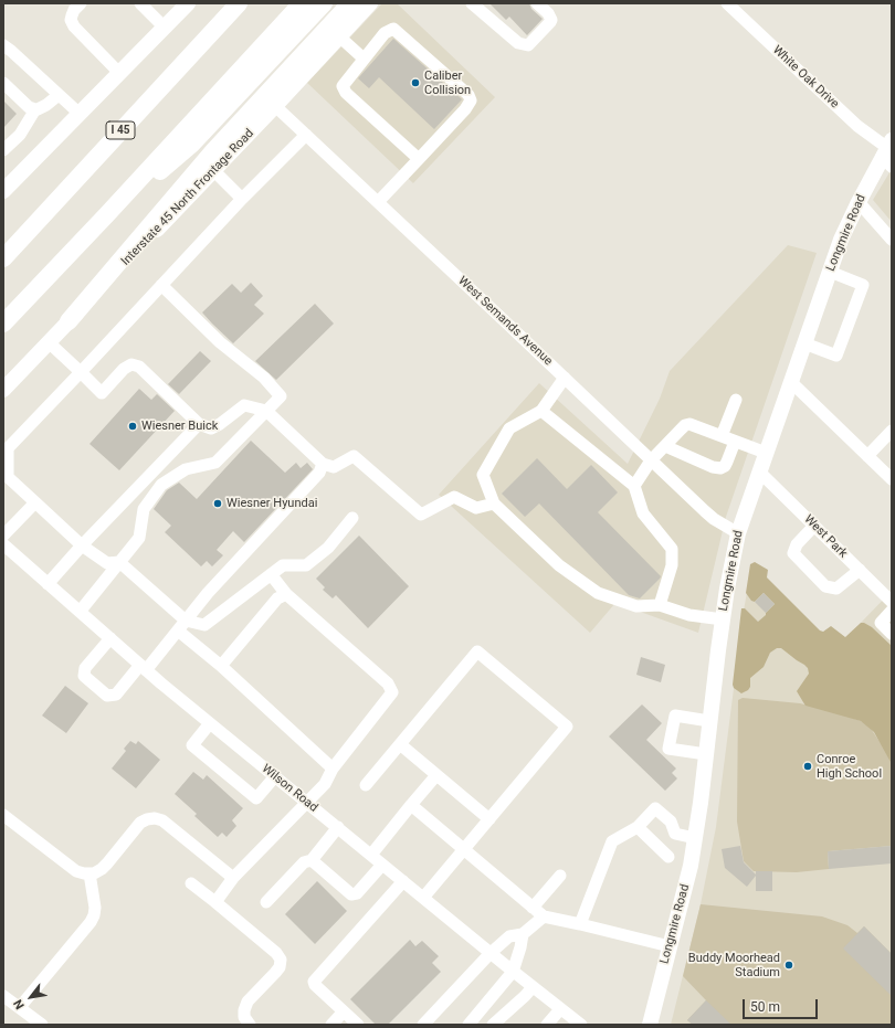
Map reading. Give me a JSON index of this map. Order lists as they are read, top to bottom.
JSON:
{
  "streets": {
    "highway": ["I 45"],
    "main road": ["Interstate 45 North Frontage Road", "Longmire Road"],
    "street": [
      "White Oak Drive",
      "West Semands Avenue",
      "West Park",
      "Wilson Road"
    ]
  },
  "crossings": [
    ["White Oak Drive", "Longmire Road"],
    ["Interstate 45 North Frontage Road", "West Semands Avenue"],
    ["Longmire Road", "West Semands Avenue"],
    ["Longmire Road", "West Park"]
  ],
  "places": [
    "Caliber Collision",
    "Wiesner Buick",
    "Wiesner Hyundai",
    "Conroe High School",
    "Buddy Moorhead Stadium"
  ],
  "scale_bar": "50 m",
  "north": "bottom left"
}
